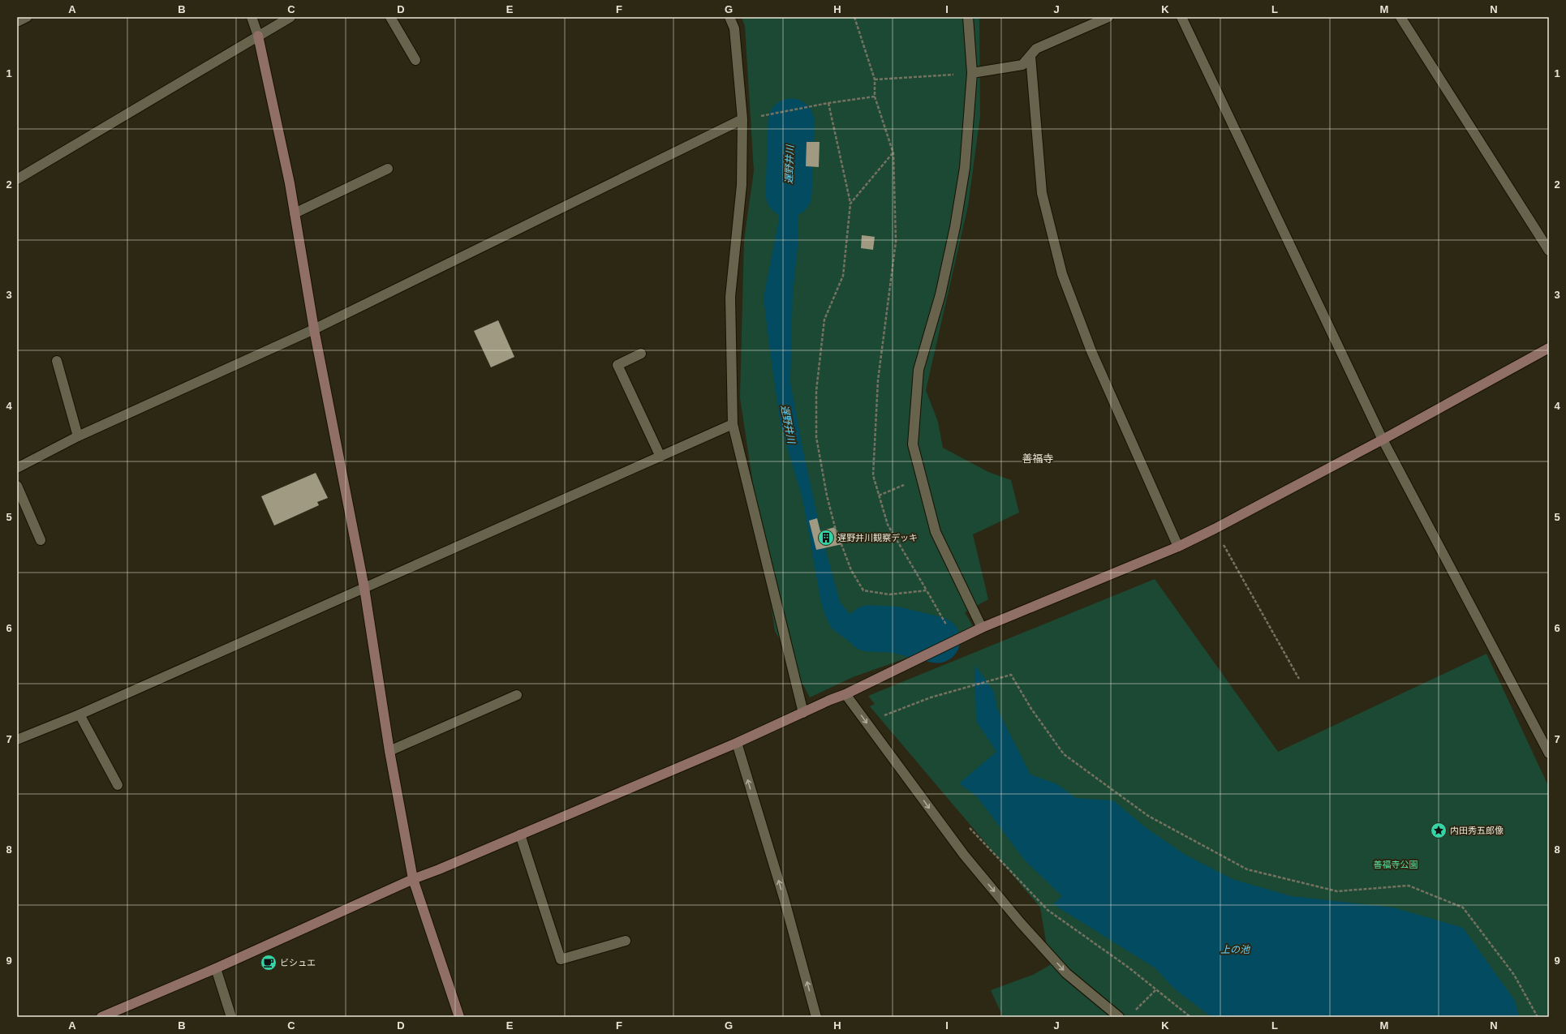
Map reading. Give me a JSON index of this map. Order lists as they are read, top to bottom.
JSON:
{
  "districts": ["善福寺"],
  "water": ["遅野井川", "上の池"],
  "parks": ["善福寺公園"],
  "places": {
    "building": ["遅野井川観察デッキ"],
    "place": ["内田秀五郎像"],
    "cafe": ["ビシュエ"]
  },
  "grid": {
    "columns": [
      "A",
      "B",
      "C",
      "D",
      "E",
      "F",
      "G",
      "H",
      "I",
      "J",
      "K",
      "L",
      "M",
      "N"
    ],
    "rows": [
      "1",
      "2",
      "3",
      "4",
      "5",
      "6",
      "7",
      "8",
      "9"
    ]
  }
}
